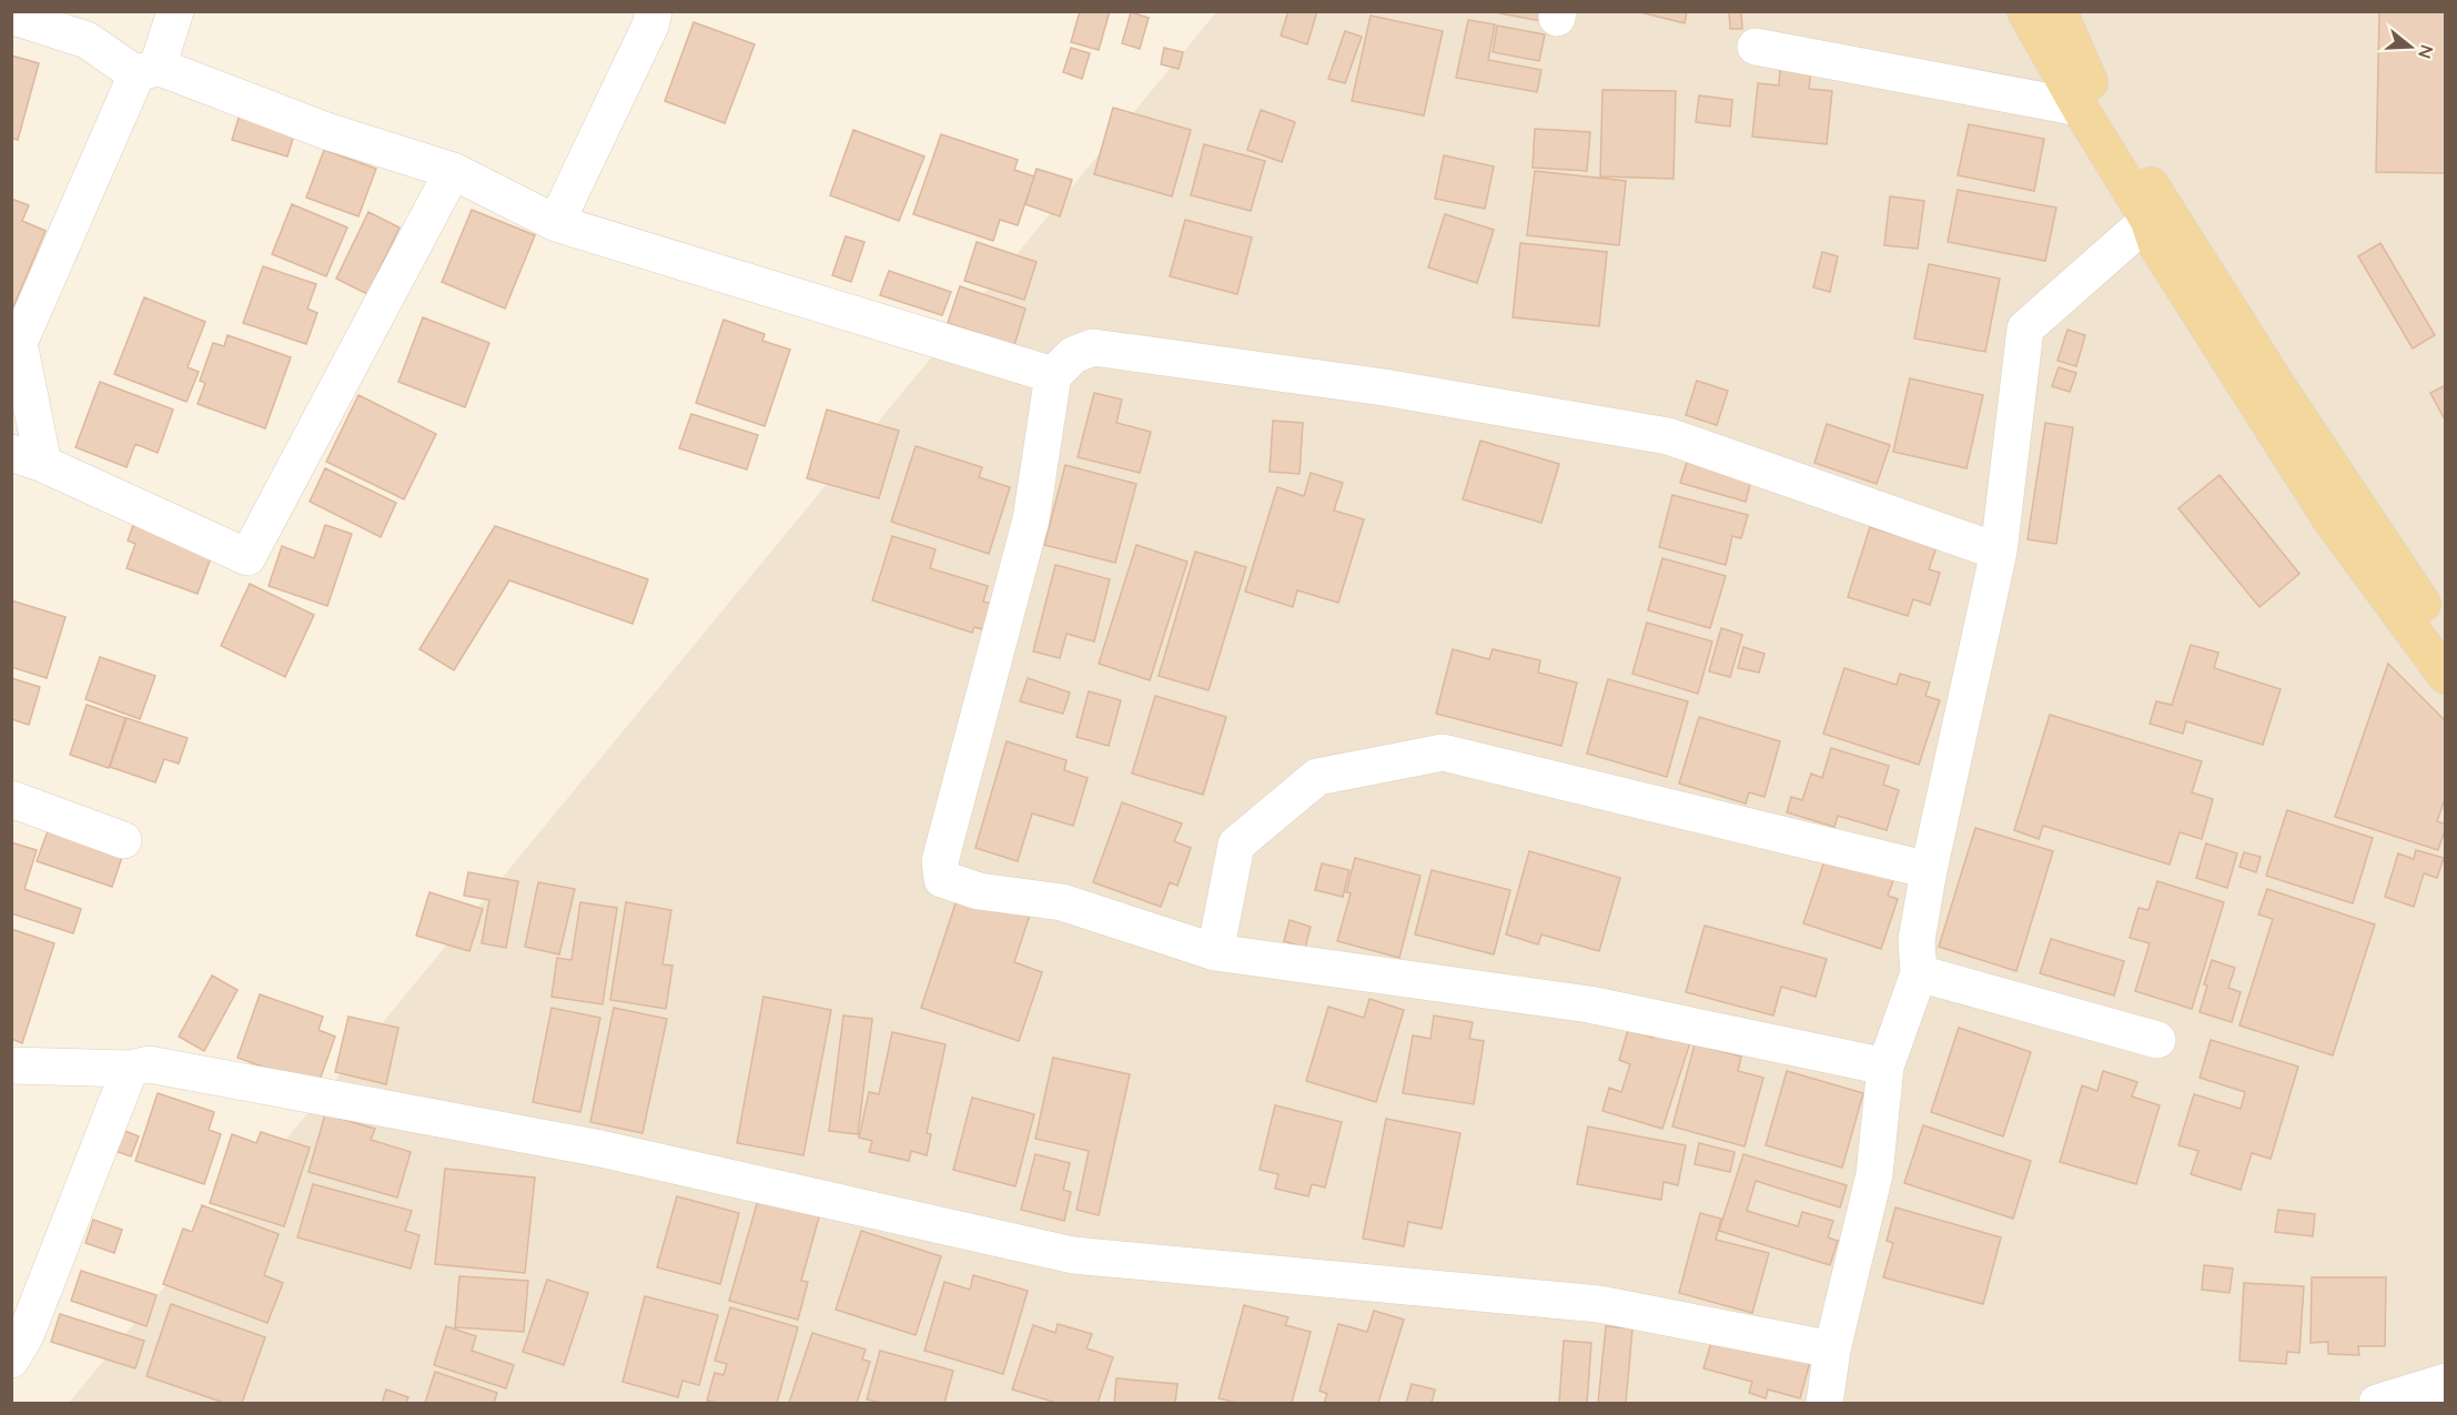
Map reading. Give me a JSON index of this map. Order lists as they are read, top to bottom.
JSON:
{
  "north": "right"
}
